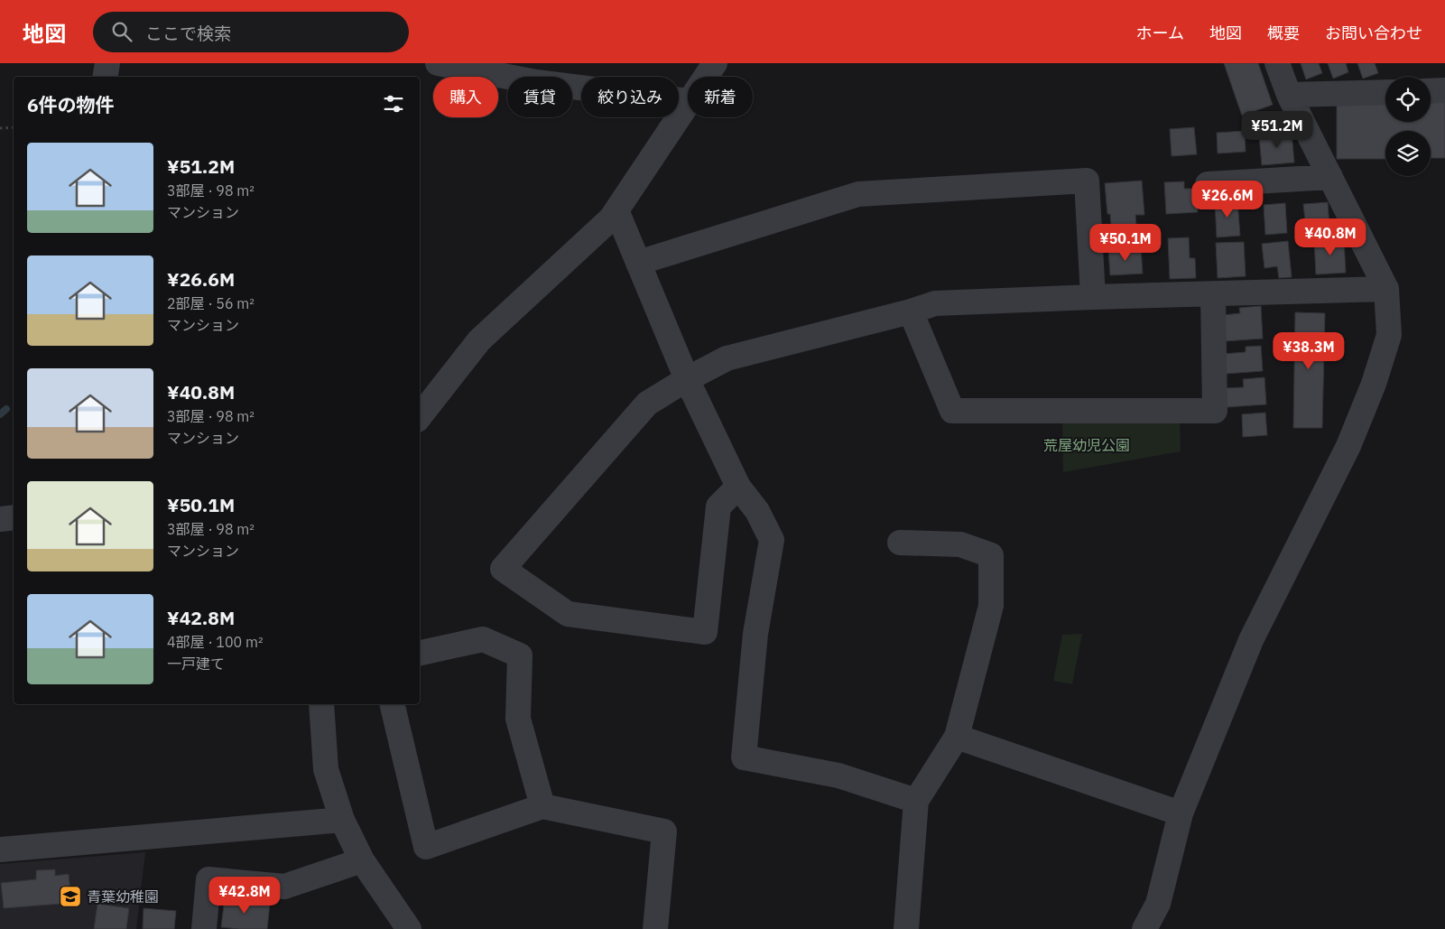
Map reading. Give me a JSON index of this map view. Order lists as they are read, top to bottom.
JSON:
{
  "parks": ["荒屋幼児公園"],
  "places": {
    "school or university": ["青葉幼稚園"]
  },
  "page": {
    "header": "地図",
    "search": "ここで検索",
    "nav": [
      "ホーム",
      "地図",
      "概要",
      "お問い合わせ"
    ],
    "chip": [
      "購入",
      "賃貸",
      "絞り込み",
      "新着"
    ],
    "heading": "6件の物件",
    "price": [
      "¥51.2M",
      "¥26.6M",
      "¥40.8M",
      "¥50.1M",
      "¥38.3M",
      "¥42.8M"
    ],
    "list": [
      {
        "name": "¥51.2M",
        "note": "3部屋 · 98 m² · マンション"
      },
      {
        "name": "¥26.6M",
        "note": "2部屋 · 56 m² · マンション"
      },
      {
        "name": "¥40.8M",
        "note": "3部屋 · 98 m² · マンション"
      },
      {
        "name": "¥50.1M",
        "note": "3部屋 · 98 m² · マンション"
      },
      {
        "name": "¥42.8M",
        "note": "4部屋 · 100 m² · 一戸建て"
      }
    ]
  }
}
